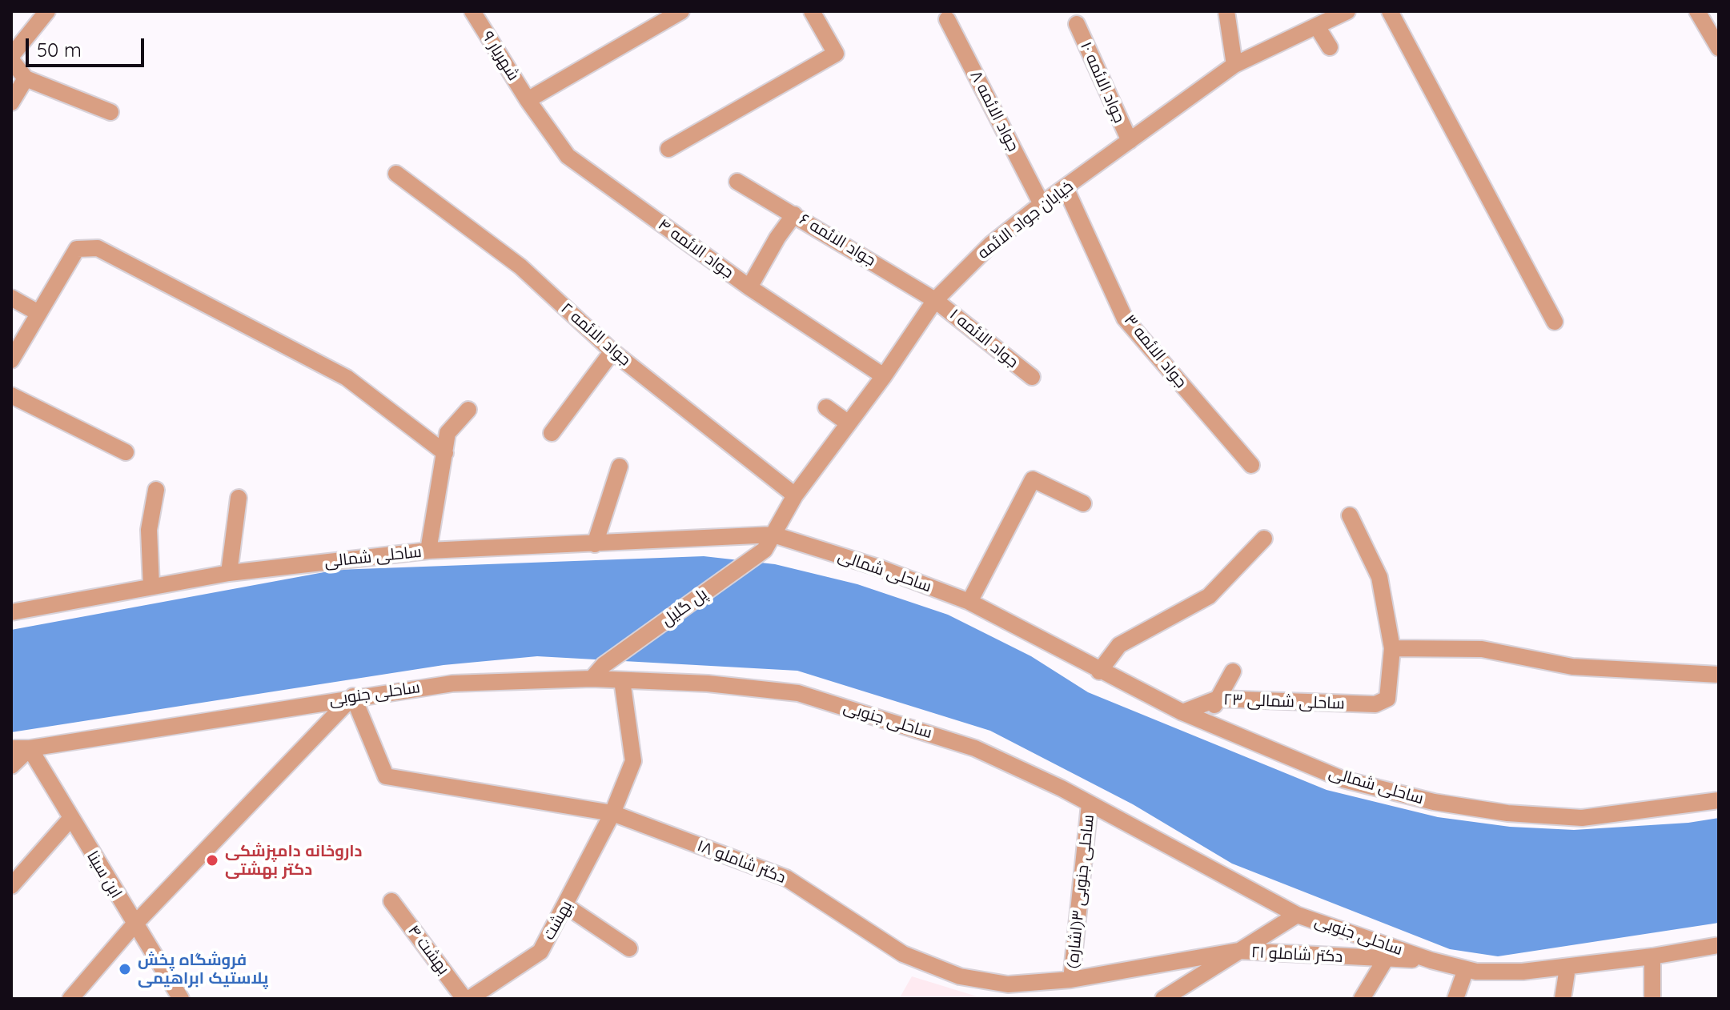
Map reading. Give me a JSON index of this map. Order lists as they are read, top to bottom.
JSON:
{
  "streets": {
    "street": [
      "شهریار ۹",
      "جواد الائمه ۱۰",
      "جواد الائمه ۸",
      "خیابان جواد الائمه",
      "جواد الائمه ۶",
      "جواد الائمه ۴",
      "جواد الائمه ۲",
      "جواد الائمه ۱",
      "جواد الائمه ۳",
      "ساحلی شمالی",
      "پل گلیل",
      "ساحلی جنوبی",
      "ساحلی شمالی ۲۳",
      "دکتر شاملو ۱۸",
      "ابن سینا",
      "ساحلی جنوبی ۳(اشاره)",
      "بهشت",
      "بهشت ۴",
      "دکتر شاملو ۲۱"
    ]
  },
  "crossings": [
    ["شهریار ۹", "جواد الائمه ۴"],
    ["جواد الائمه ۱۰", "خیابان جواد الائمه"],
    ["جواد الائمه ۸", "خیابان جواد الائمه"],
    ["خیابان جواد الائمه", "جواد الائمه ۶"],
    ["خیابان جواد الائمه", "جواد الائمه ۴"],
    ["خیابان جواد الائمه", "جواد الائمه ۲"],
    ["خیابان جواد الائمه", "جواد الائمه ۱"],
    ["خیابان جواد الائمه", "جواد الائمه ۳"],
    ["خیابان جواد الائمه", "ساحلی شمالی"],
    ["خیابان جواد الائمه", "پل گلیل"],
    ["جواد الائمه ۶", "جواد الائمه ۱"],
    ["ساحلی شمالی", "ساحلی شمالی ۲۳"],
    ["پل گلیل", "ساحلی جنوبی"],
    ["ساحلی جنوبی", "دکتر شاملو ۱۸"],
    ["ساحلی جنوبی", "ابن سینا"],
    ["ساحلی جنوبی", "ساحلی جنوبی ۳(اشاره)"],
    ["ساحلی جنوبی", "بهشت"],
    ["ساحلی جنوبی", "دکتر شاملو ۲۱"],
    ["دکتر شاملو ۱۸", "ساحلی جنوبی ۳(اشاره)"],
    ["دکتر شاملو ۱۸", "بهشت"],
    ["دکتر شاملو ۱۸", "دکتر شاملو ۲۱"]
  ],
  "places": ["داروخانه دامپزشکی دکتر بهشتی", "فروشگاه پخش پلاستیک ابراهیمی"],
  "scale_bar": "50 m"
}
